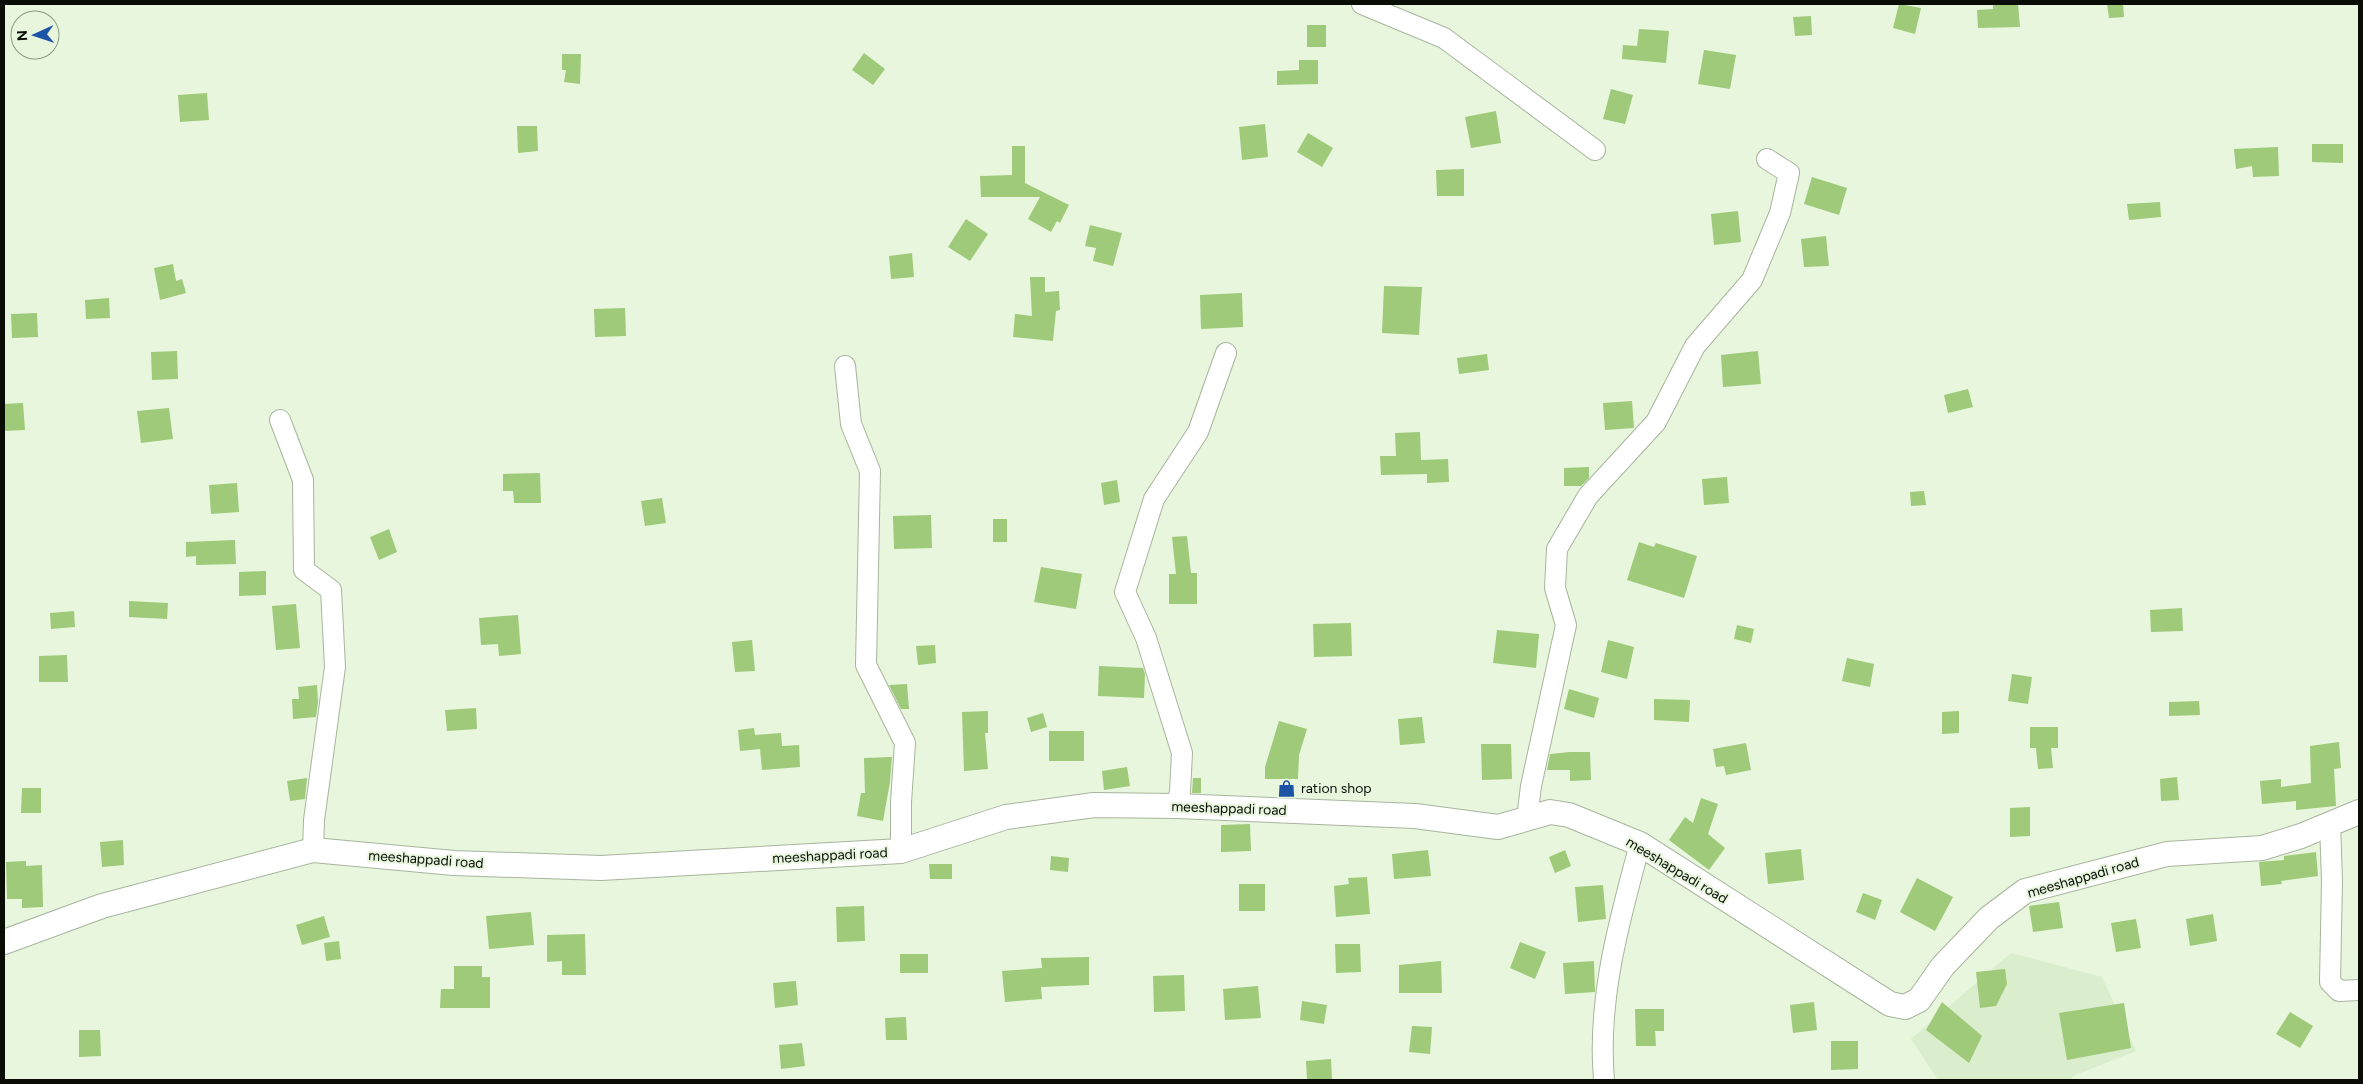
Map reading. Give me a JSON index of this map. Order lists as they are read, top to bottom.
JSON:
{
  "streets": {
    "street": ["meeshappadi road"]
  },
  "places": {
    "shop": ["ration shop"]
  },
  "north": "left"
}
